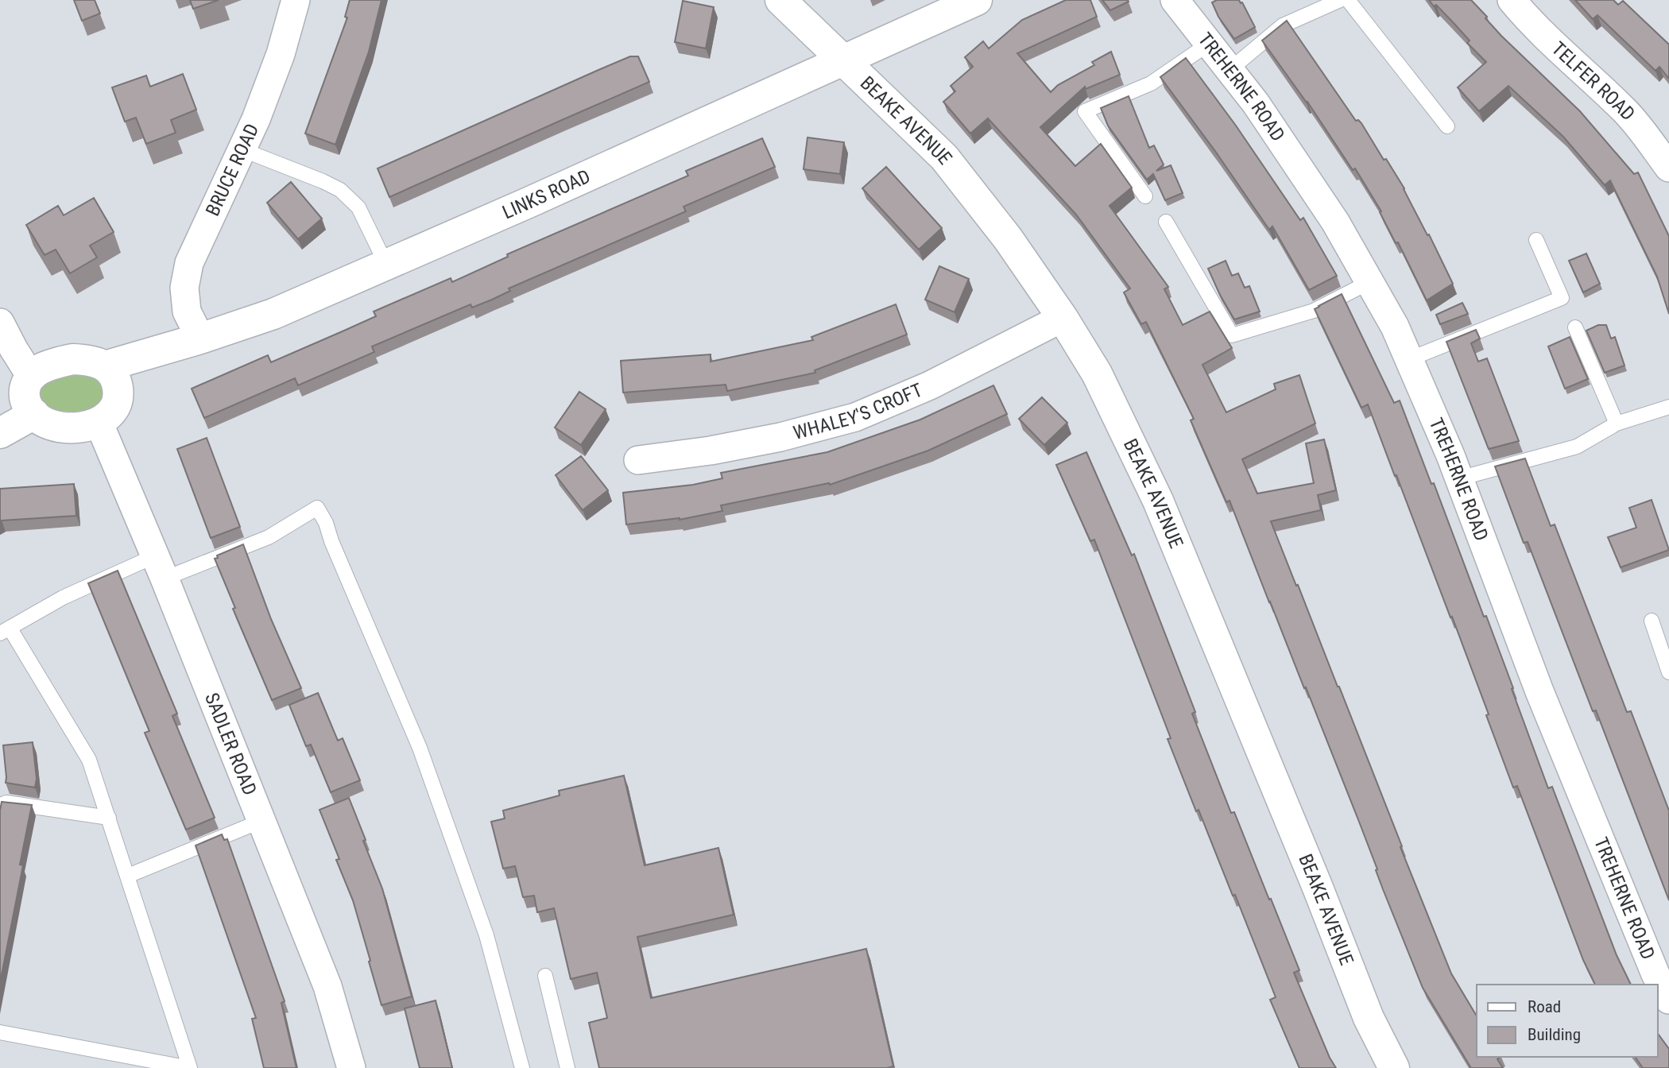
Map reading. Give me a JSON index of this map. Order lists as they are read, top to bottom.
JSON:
{
  "streets": {
    "street": [
      "TELFER ROAD",
      "TREHERNE ROAD",
      "BEAKE AVENUE",
      "BRUCE ROAD",
      "LINKS ROAD",
      "WHALEY'S CROFT",
      "SADLER ROAD"
    ]
  },
  "crossings": [
    ["BEAKE AVENUE", "LINKS ROAD"],
    ["BEAKE AVENUE", "WHALEY'S CROFT"],
    ["BRUCE ROAD", "LINKS ROAD"],
    ["LINKS ROAD", "SADLER ROAD"]
  ],
  "legend": ["Road", "Building"]
}
